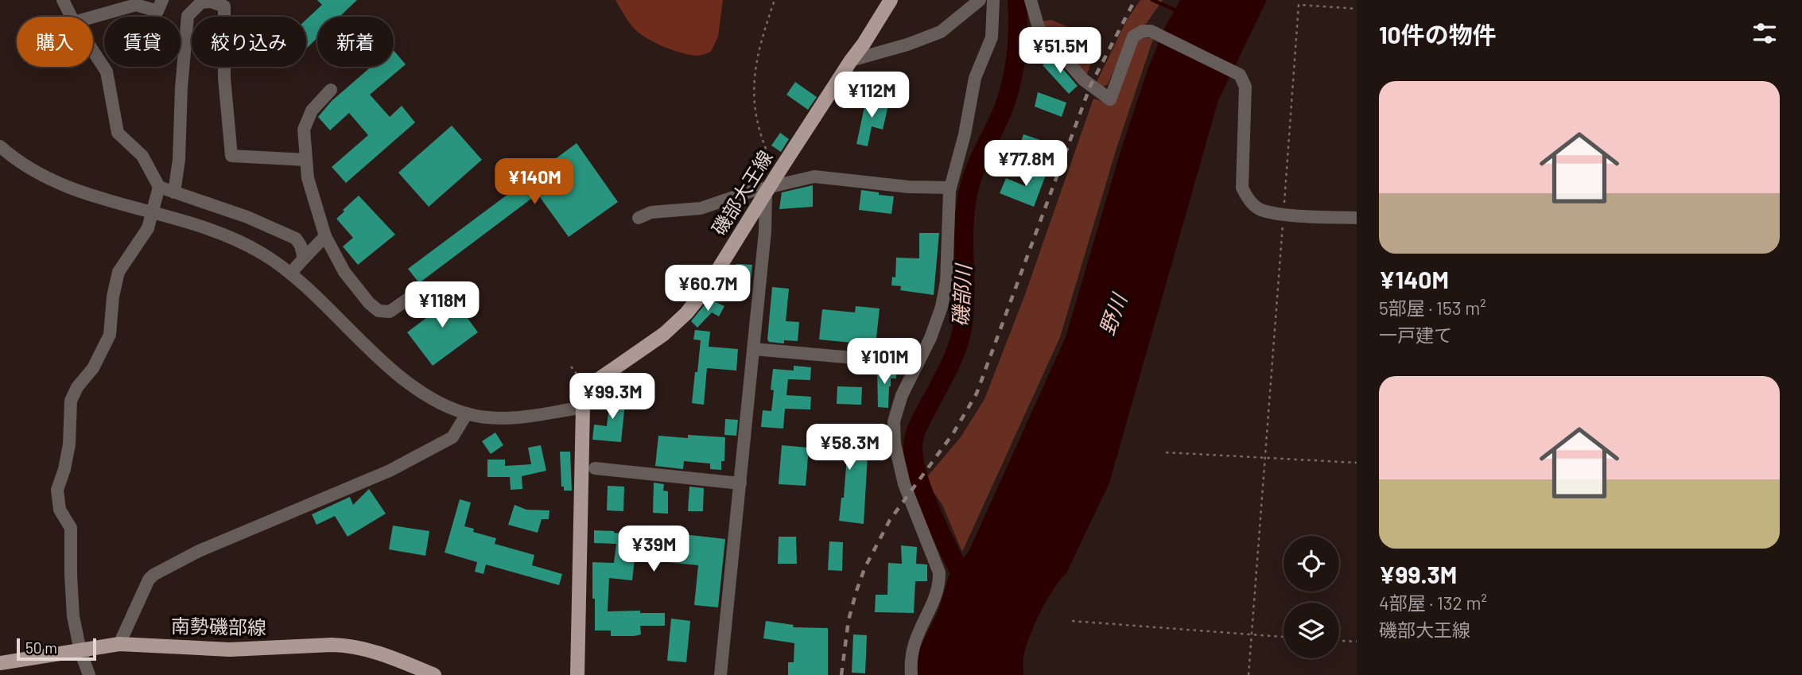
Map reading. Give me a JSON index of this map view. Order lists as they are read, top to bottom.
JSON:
{
  "streets": {
    "main road": ["磯部大王線", "南勢磯部線"]
  },
  "water": ["磯部川", "野川"],
  "scale_bar": "50 m",
  "page": {
    "heading": "10件の物件",
    "chip": [
      "購入",
      "賃貸",
      "絞り込み",
      "新着"
    ],
    "price": [
      "¥51.5M",
      "¥112M",
      "¥77.8M",
      "¥140M",
      "¥60.7M",
      "¥118M",
      "¥101M",
      "¥99.3M",
      "¥58.3M",
      "¥39M"
    ],
    "list": [
      {
        "name": "¥140M",
        "note": "5部屋 · 153 m² · 一戸建て"
      },
      {
        "name": "¥99.3M",
        "note": "4部屋 · 132 m² · 磯部大王線"
      }
    ],
    "scale": "50 m"
  }
}
